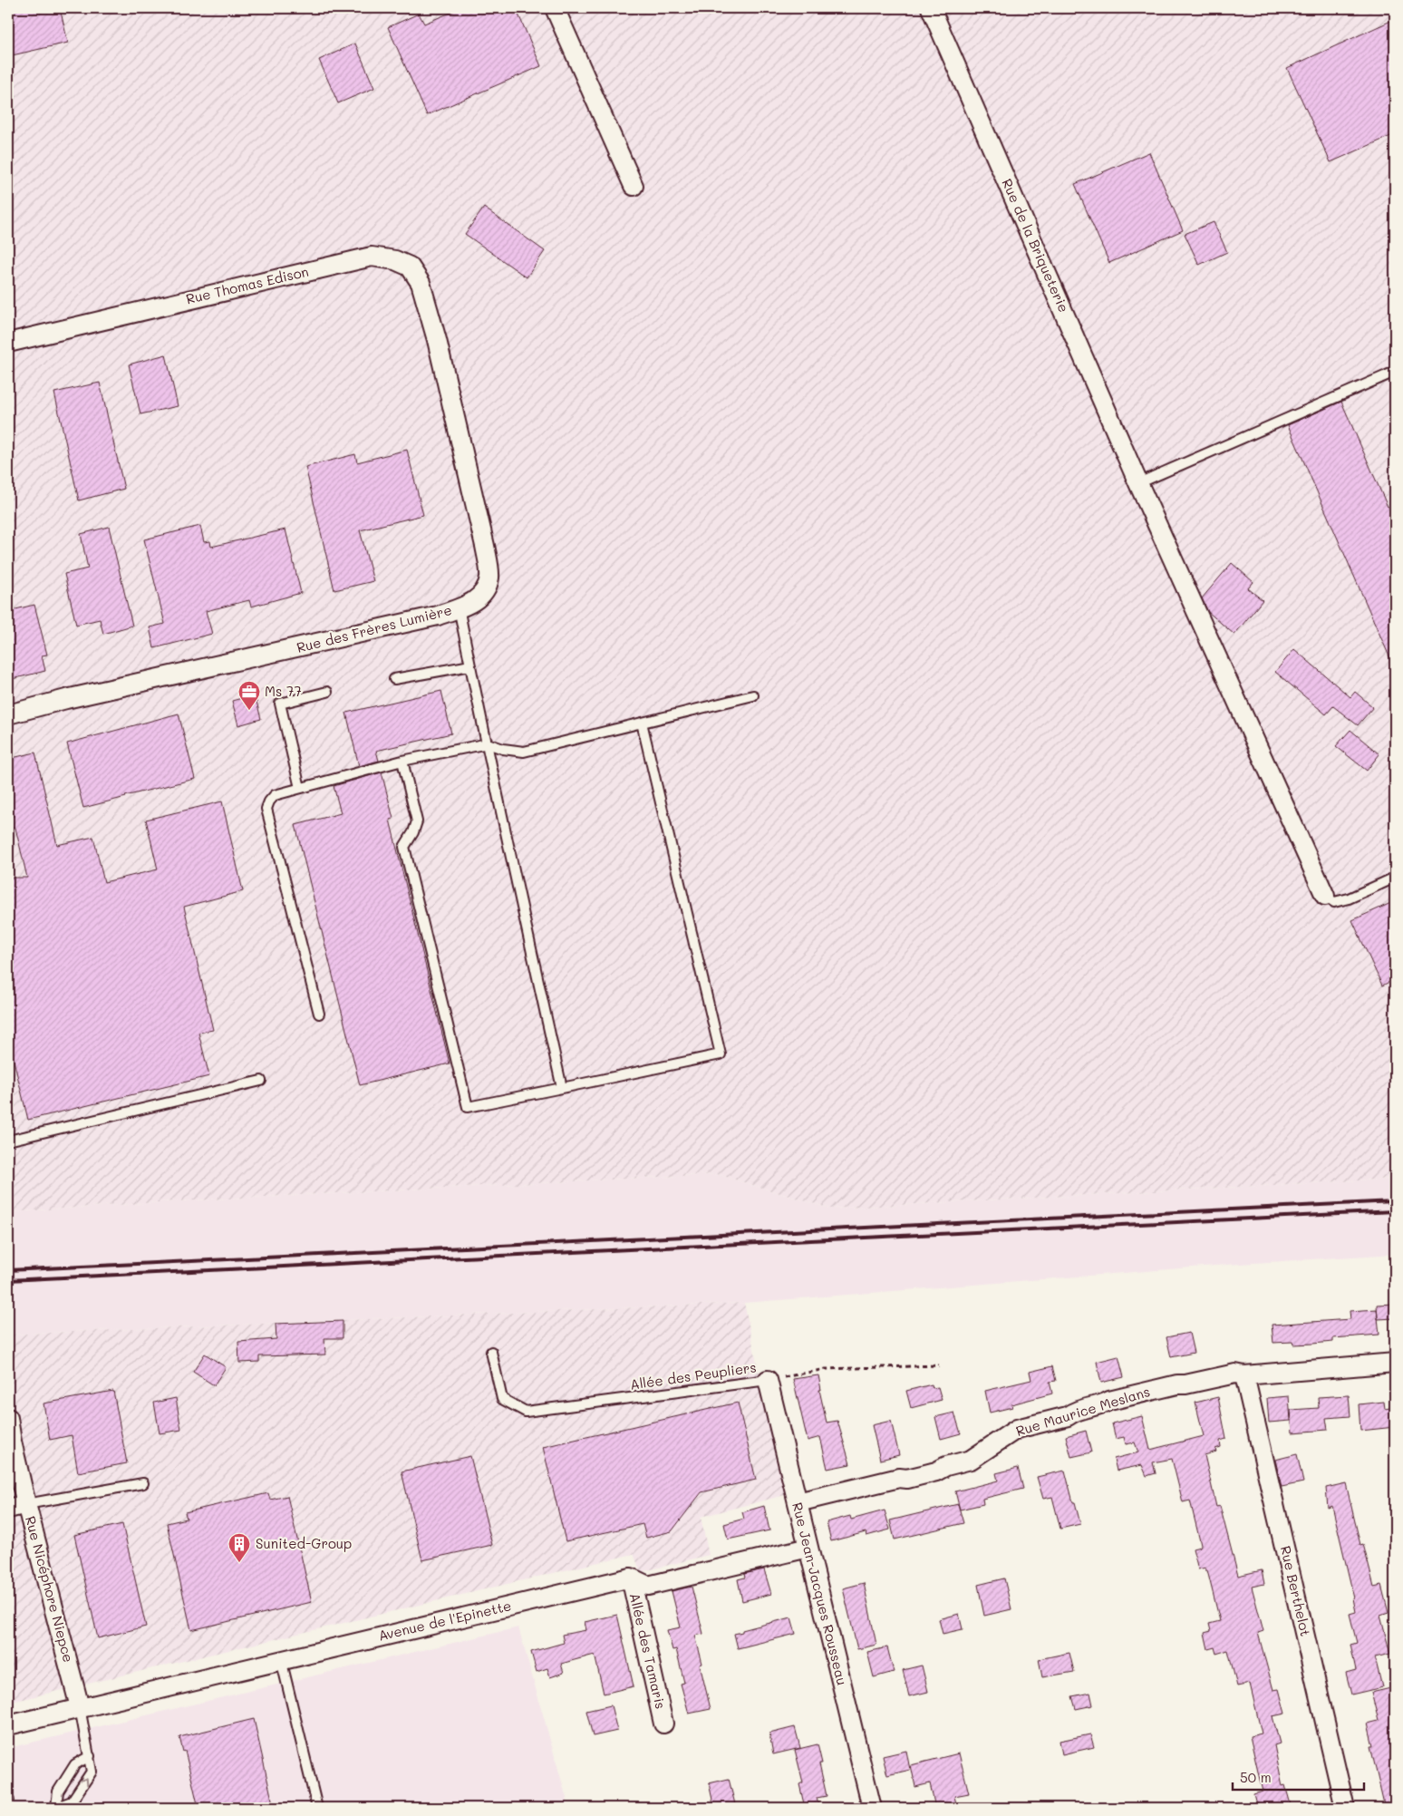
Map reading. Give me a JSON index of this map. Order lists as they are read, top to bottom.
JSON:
{
  "streets": {
    "street": [
      "Rue de la Briqueterie",
      "Rue Thomas Edison",
      "Rue des Frères Lumière",
      "Rue Maurice Meslans",
      "Rue Nicéphore Niepce",
      "Rue Berthelot",
      "Rue Jean-Jacques Rousseau",
      "Avenue de l'Epinette",
      "Allée des Tamaris"
    ],
    "lane": ["Allée des Peupliers"]
  },
  "crossings": [
    ["Rue Thomas Edison", "Rue des Frères Lumière"],
    ["Allée des Peupliers", "Rue Jean-Jacques Rousseau"],
    ["Rue Maurice Meslans", "Rue Berthelot"],
    ["Rue Maurice Meslans", "Rue Jean-Jacques Rousseau"],
    ["Rue Nicéphore Niepce", "Avenue de l'Epinette"],
    ["Avenue de l'Epinette", "Allée des Tamaris"]
  ],
  "places": {
    "office": ["Ms 77"],
    "building": ["Sunited-Group"]
  },
  "scale_bar": "50 m"
}
